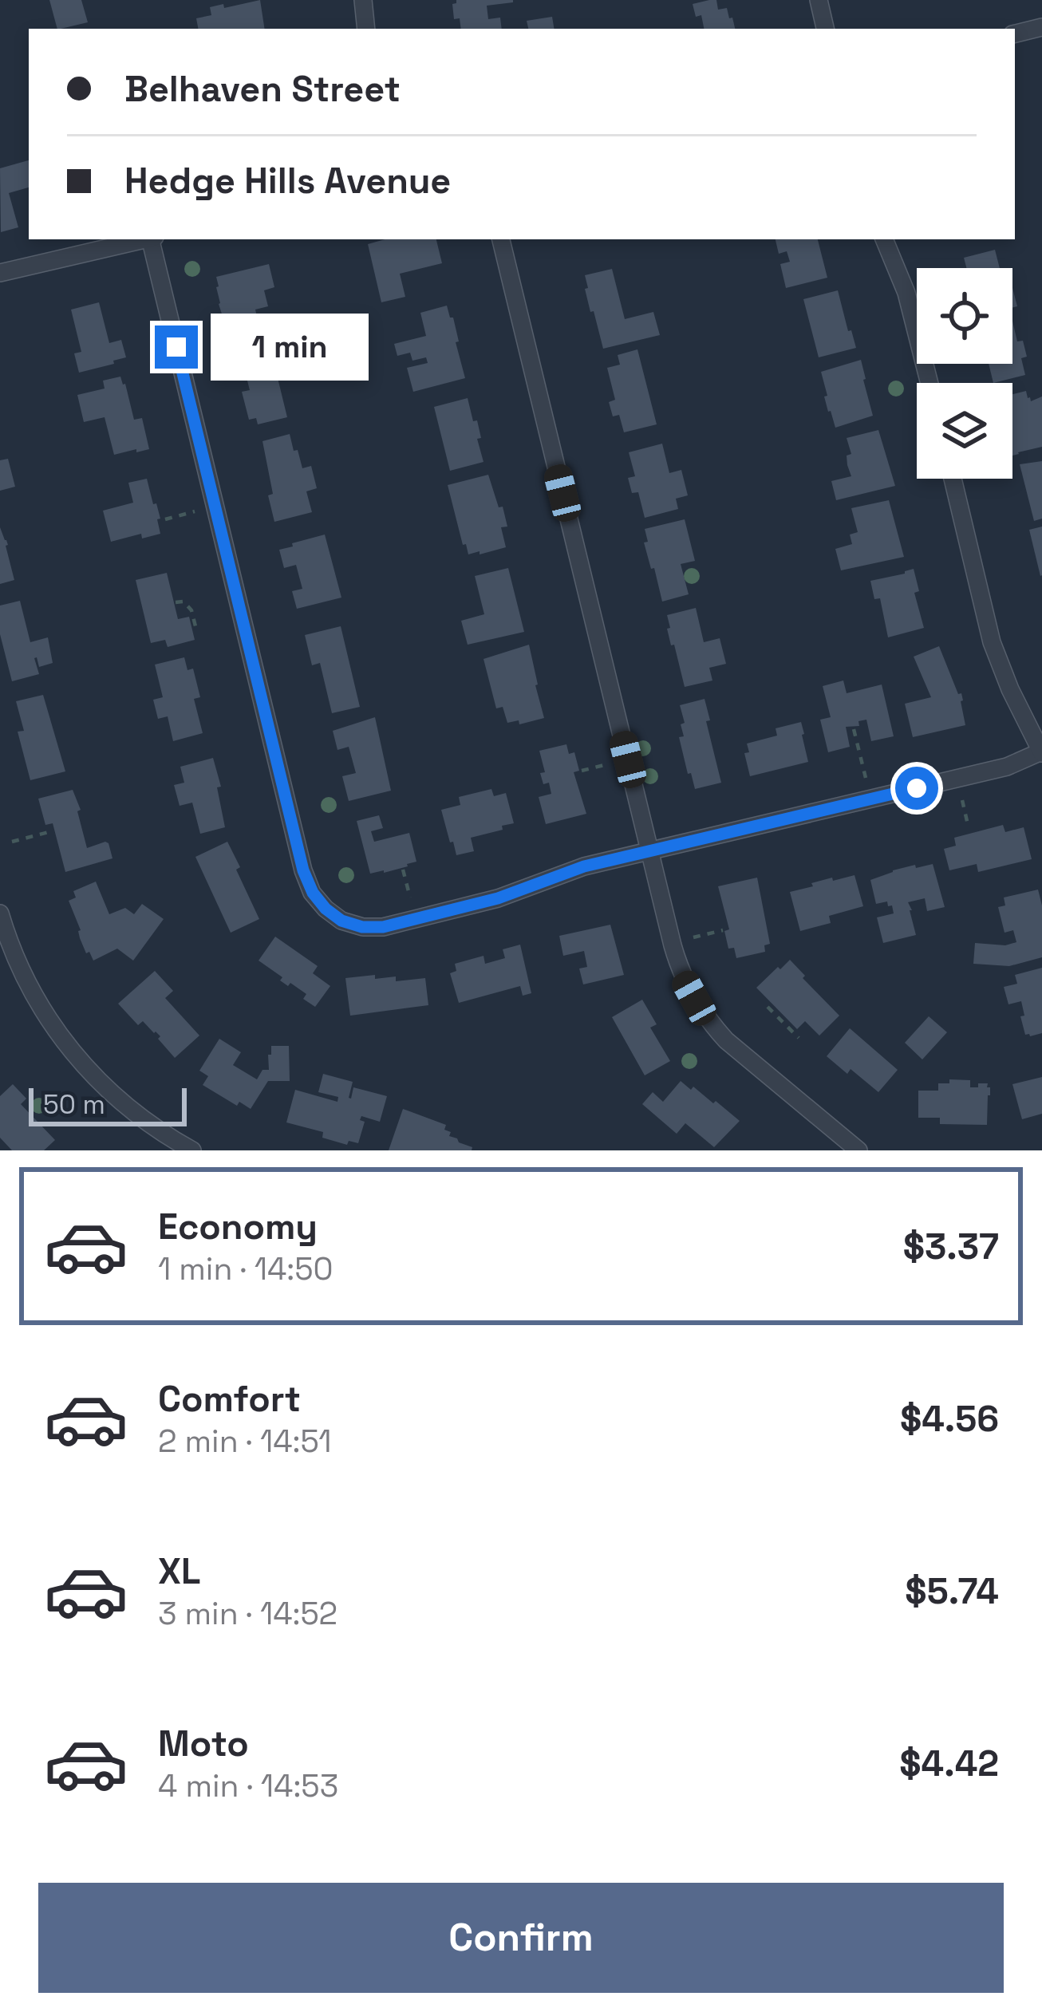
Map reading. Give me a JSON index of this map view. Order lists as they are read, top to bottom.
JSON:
{
  "scale_bar": "50 m",
  "page": {
    "banner": ["Belhaven Street", "Hedge Hills Avenue"],
    "bubble": "1 min",
    "scale": "50 m",
    "list": [
      {
        "name": "Economy",
        "note": "1 min · 14:50",
        "value": "$3.37"
      },
      {
        "name": "Comfort",
        "note": "2 min · 14:51",
        "value": "$4.56"
      },
      {
        "name": "XL",
        "note": "3 min · 14:52",
        "value": "$5.74"
      },
      {
        "name": "Moto",
        "note": "4 min · 14:53",
        "value": "$4.42"
      }
    ],
    "buttons": "Confirm"
  }
}
